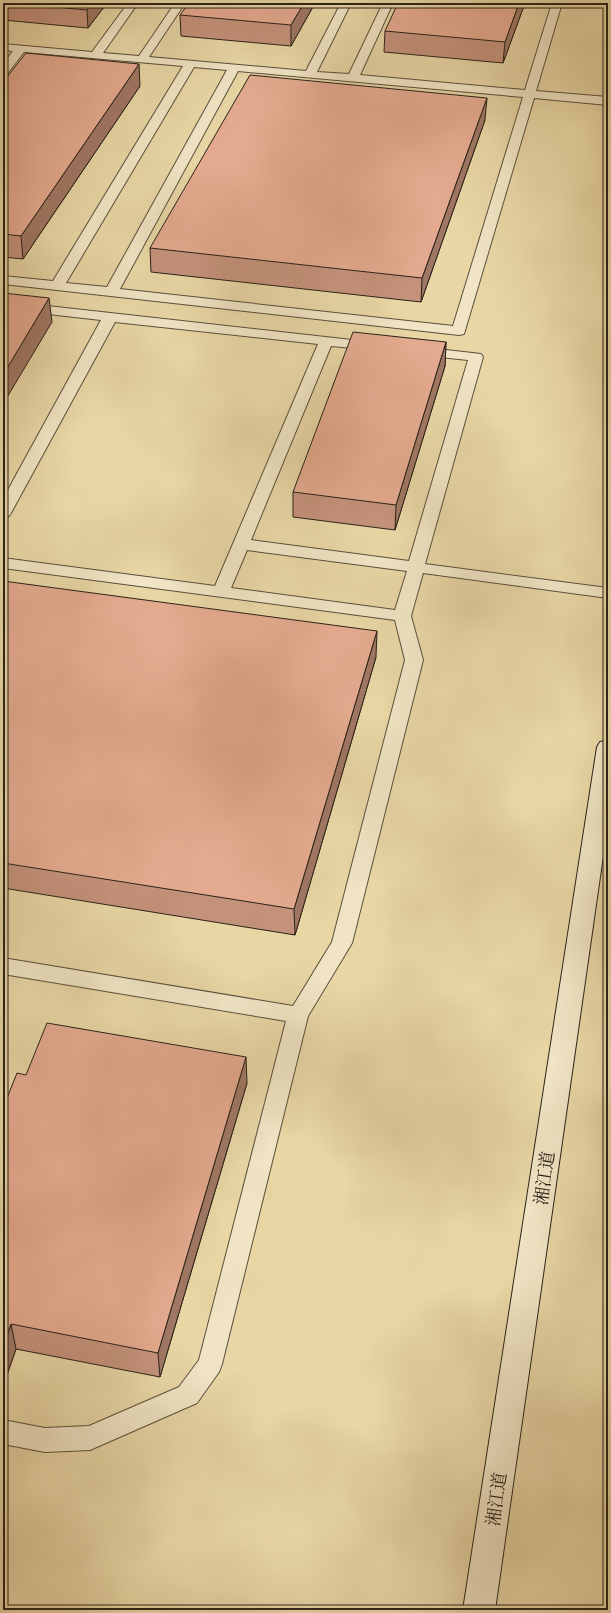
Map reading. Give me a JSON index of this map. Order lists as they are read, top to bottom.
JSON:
{
  "streets": {
    "main road": ["湘江道"]
  }
}
